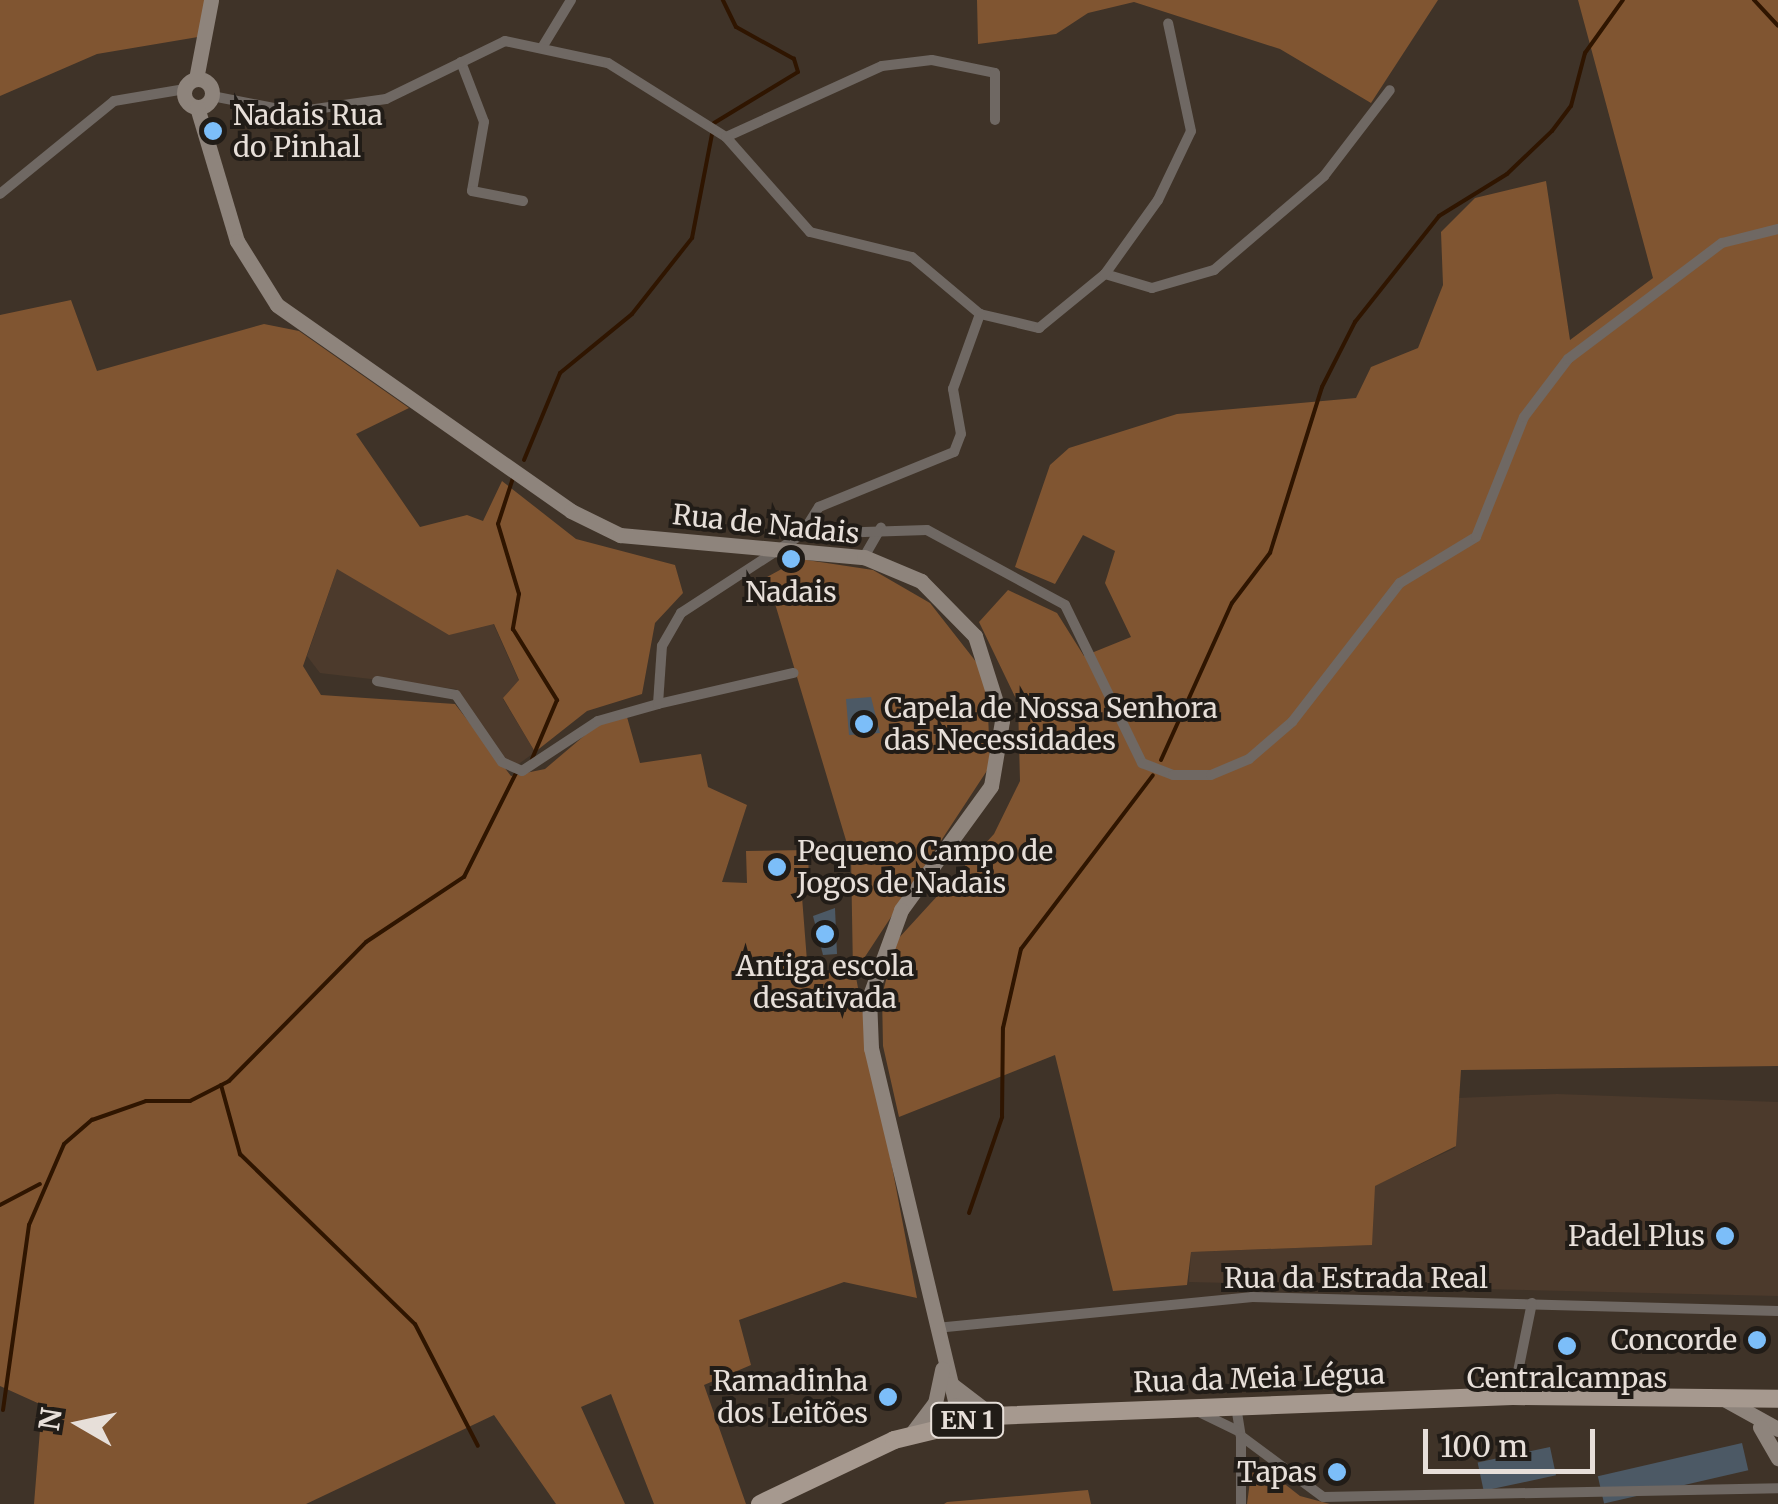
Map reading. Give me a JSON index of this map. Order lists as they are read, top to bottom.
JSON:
{
  "streets": {
    "main road": ["Rua da Meia Légua", "EN 1"],
    "street": ["Rua de Nadais", "Rua da Estrada Real"]
  },
  "crossings": [
    ["Rua de Nadais", "Rua da Estrada Real"],
    ["Rua de Nadais", "Rua da Meia Légua"]
  ],
  "places": [
    "Nadais Rua do Pinhal",
    "Nadais",
    "Capela de Nossa Senhora das Necessidades",
    "Pequeno Campo de Jogos de Nadais",
    "Antiga escola desativada",
    "Padel Plus",
    "Concorde",
    "Centralcampas",
    "Ramadinha dos Leitões",
    "Tapas"
  ],
  "scale_bar": "100 m",
  "north": "left"
}
